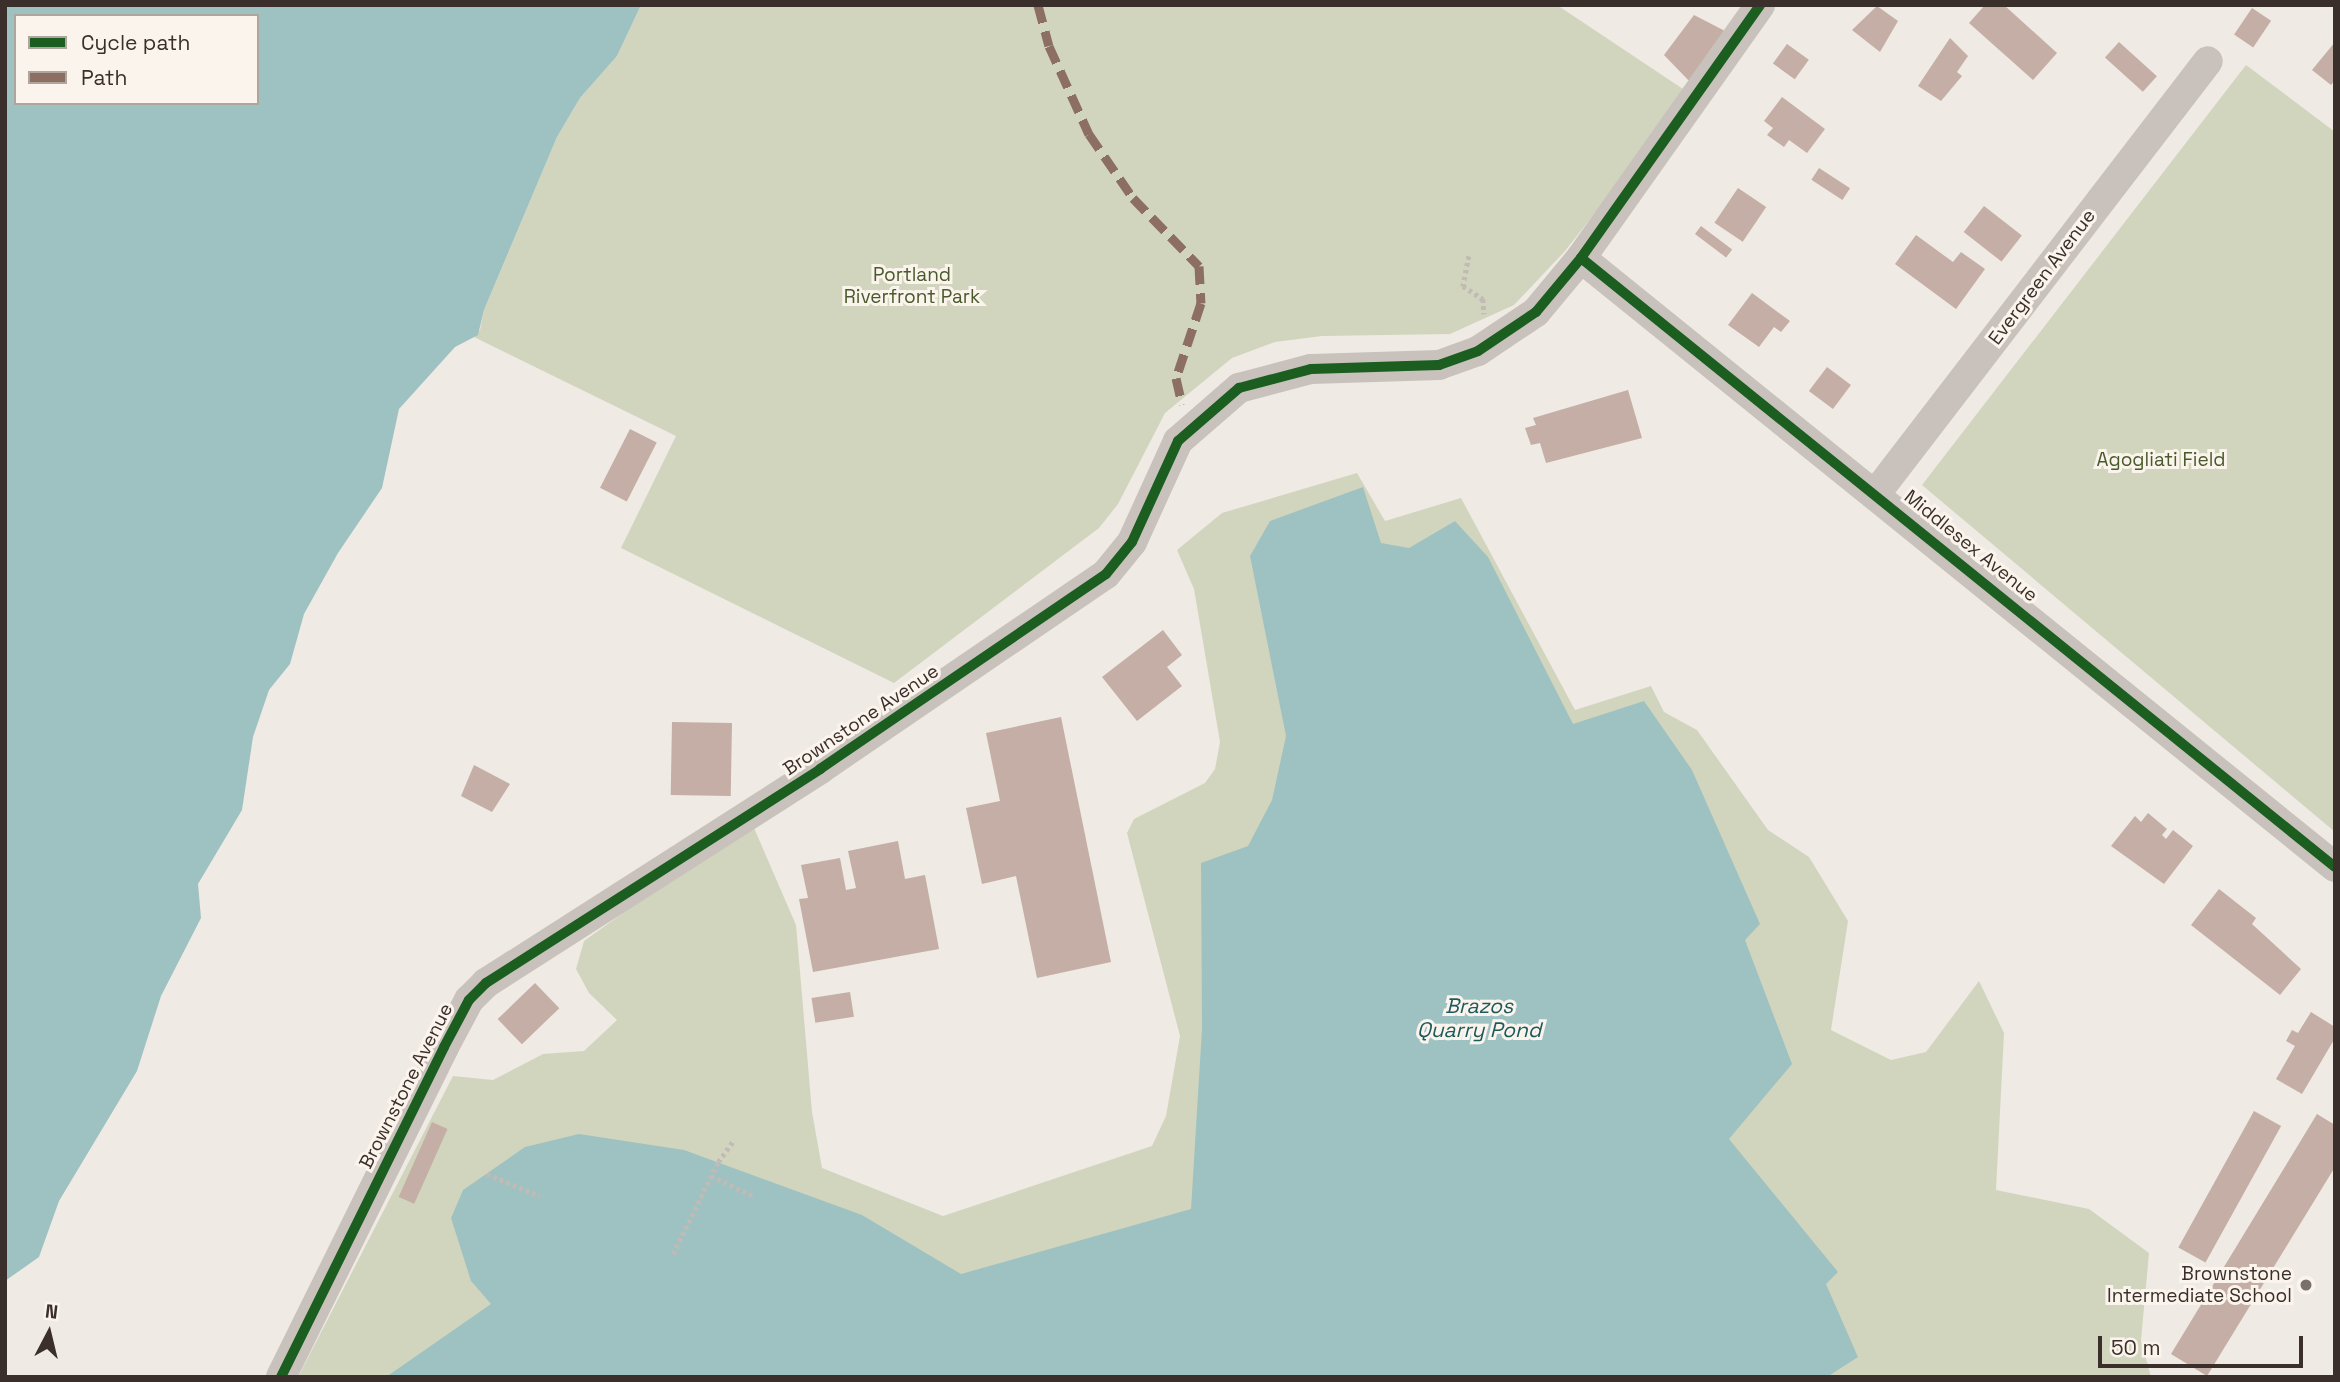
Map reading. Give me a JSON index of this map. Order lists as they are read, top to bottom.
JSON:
{
  "streets": {
    "street": ["Evergreen Avenue", "Middlesex Avenue", "Brownstone Avenue"]
  },
  "crossings": [
    ["Evergreen Avenue", "Middlesex Avenue"],
    ["Middlesex Avenue", "Brownstone Avenue"]
  ],
  "water": ["Brazos Quarry Pond"],
  "parks": ["Portland Riverfront Park", "Agogliati Field"],
  "places": ["Brownstone Intermediate School"],
  "legend": ["Cycle path", "Path"],
  "scale_bar": "50 m",
  "north": "top"
}
